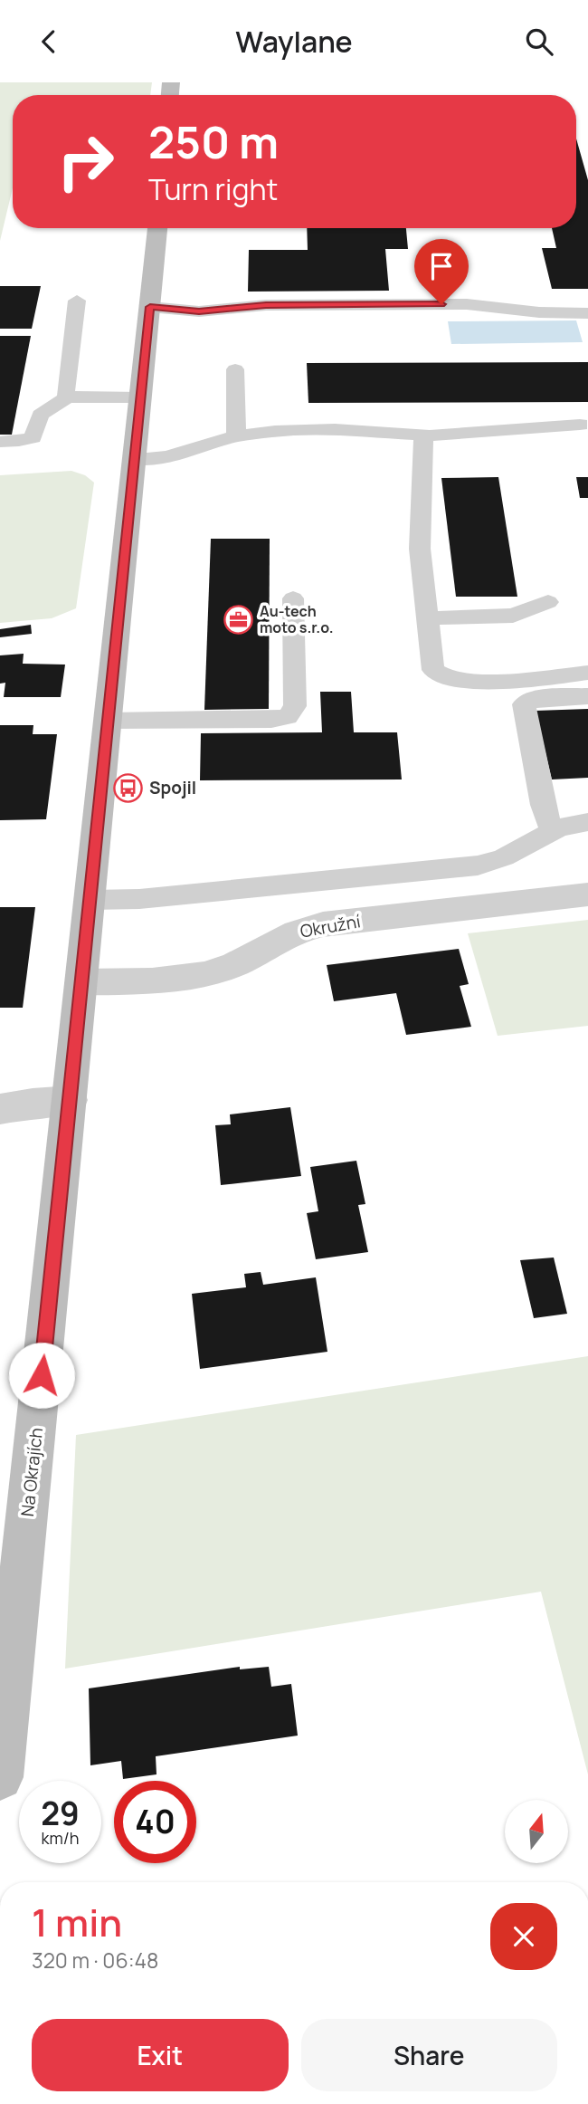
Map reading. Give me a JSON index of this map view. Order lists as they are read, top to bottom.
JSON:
{
  "streets": {
    "street": ["Okružní", "Na Okrajích"]
  },
  "crossings": [
    ["Okružní", "Na Okrajích"]
  ],
  "places": {
    "office": ["Au-tech moto s.r.o."],
    "bus stop": ["Spojil"]
  },
  "north": "top",
  "page": {
    "header": "Waylane",
    "turn": ["250 m", "Turn right"],
    "speed": "29 km/h",
    "limit": "40",
    "heading": ["1 min", "320 m · 06:48"],
    "buttons": ["Exit", "Share"]
  }
}
